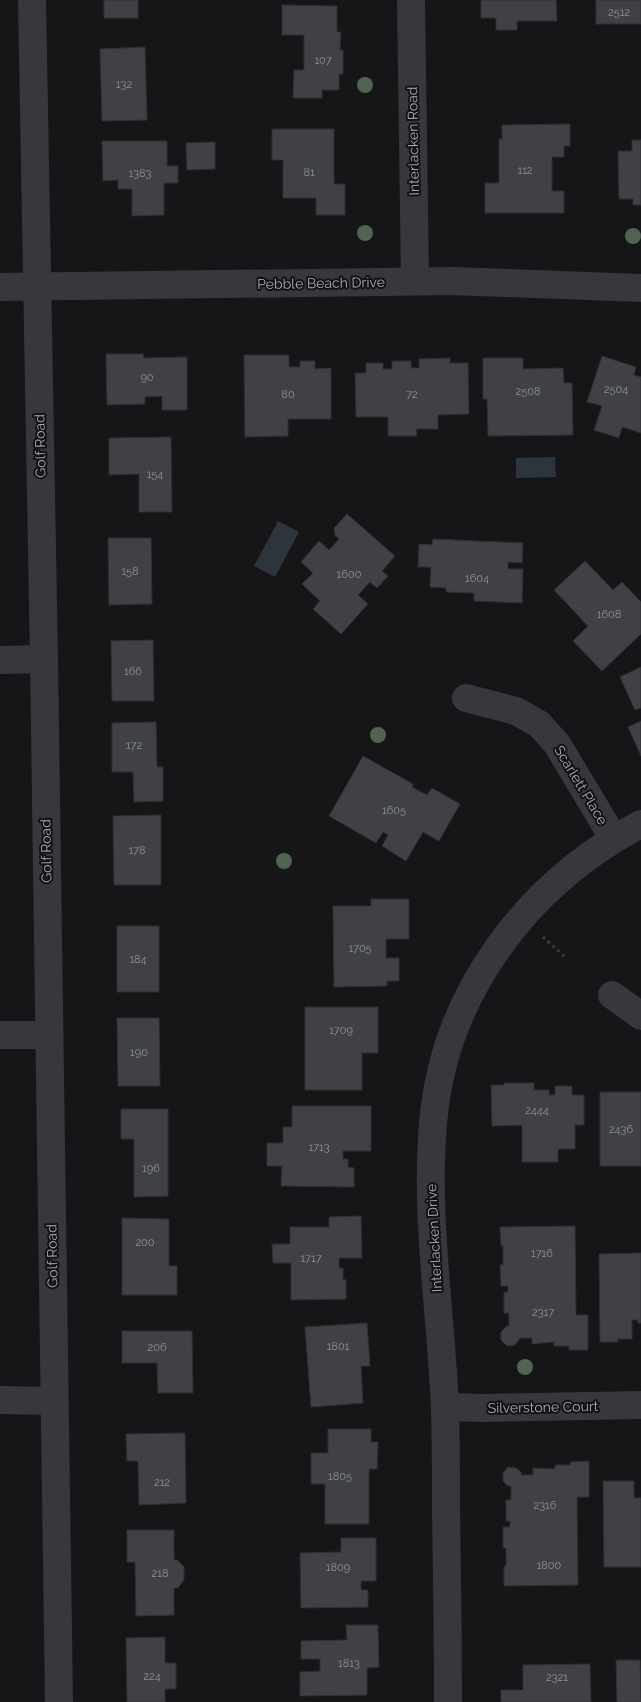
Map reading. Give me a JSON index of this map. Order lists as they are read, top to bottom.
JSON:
{
  "streets": {
    "street": [
      "Interlacken Road",
      "Pebble Beach Drive",
      "Golf Road",
      "Scarlett Place",
      "Interlacken Drive",
      "Silverstone Court"
    ]
  },
  "crossings": [
    ["Interlacken Road", "Pebble Beach Drive"],
    ["Pebble Beach Drive", "Golf Road"],
    ["Scarlett Place", "Interlacken Drive"],
    ["Interlacken Drive", "Silverstone Court"]
  ],
  "house_numbers": [
    "2512",
    "107",
    "132",
    "112",
    "81",
    "1383",
    "90",
    "2504",
    "2508",
    "80",
    "72",
    "154",
    "158",
    "1600",
    "1604",
    "1608",
    "166",
    "172",
    "1605",
    "178",
    "1705",
    "184",
    "1709",
    "190",
    "2444",
    "2436",
    "1713",
    "196",
    "200",
    "1716",
    "1717",
    "2317",
    "1801",
    "206",
    "1805",
    "212",
    "2316",
    "1800",
    "1809",
    "218",
    "1813",
    "224",
    "2321"
  ]
}
